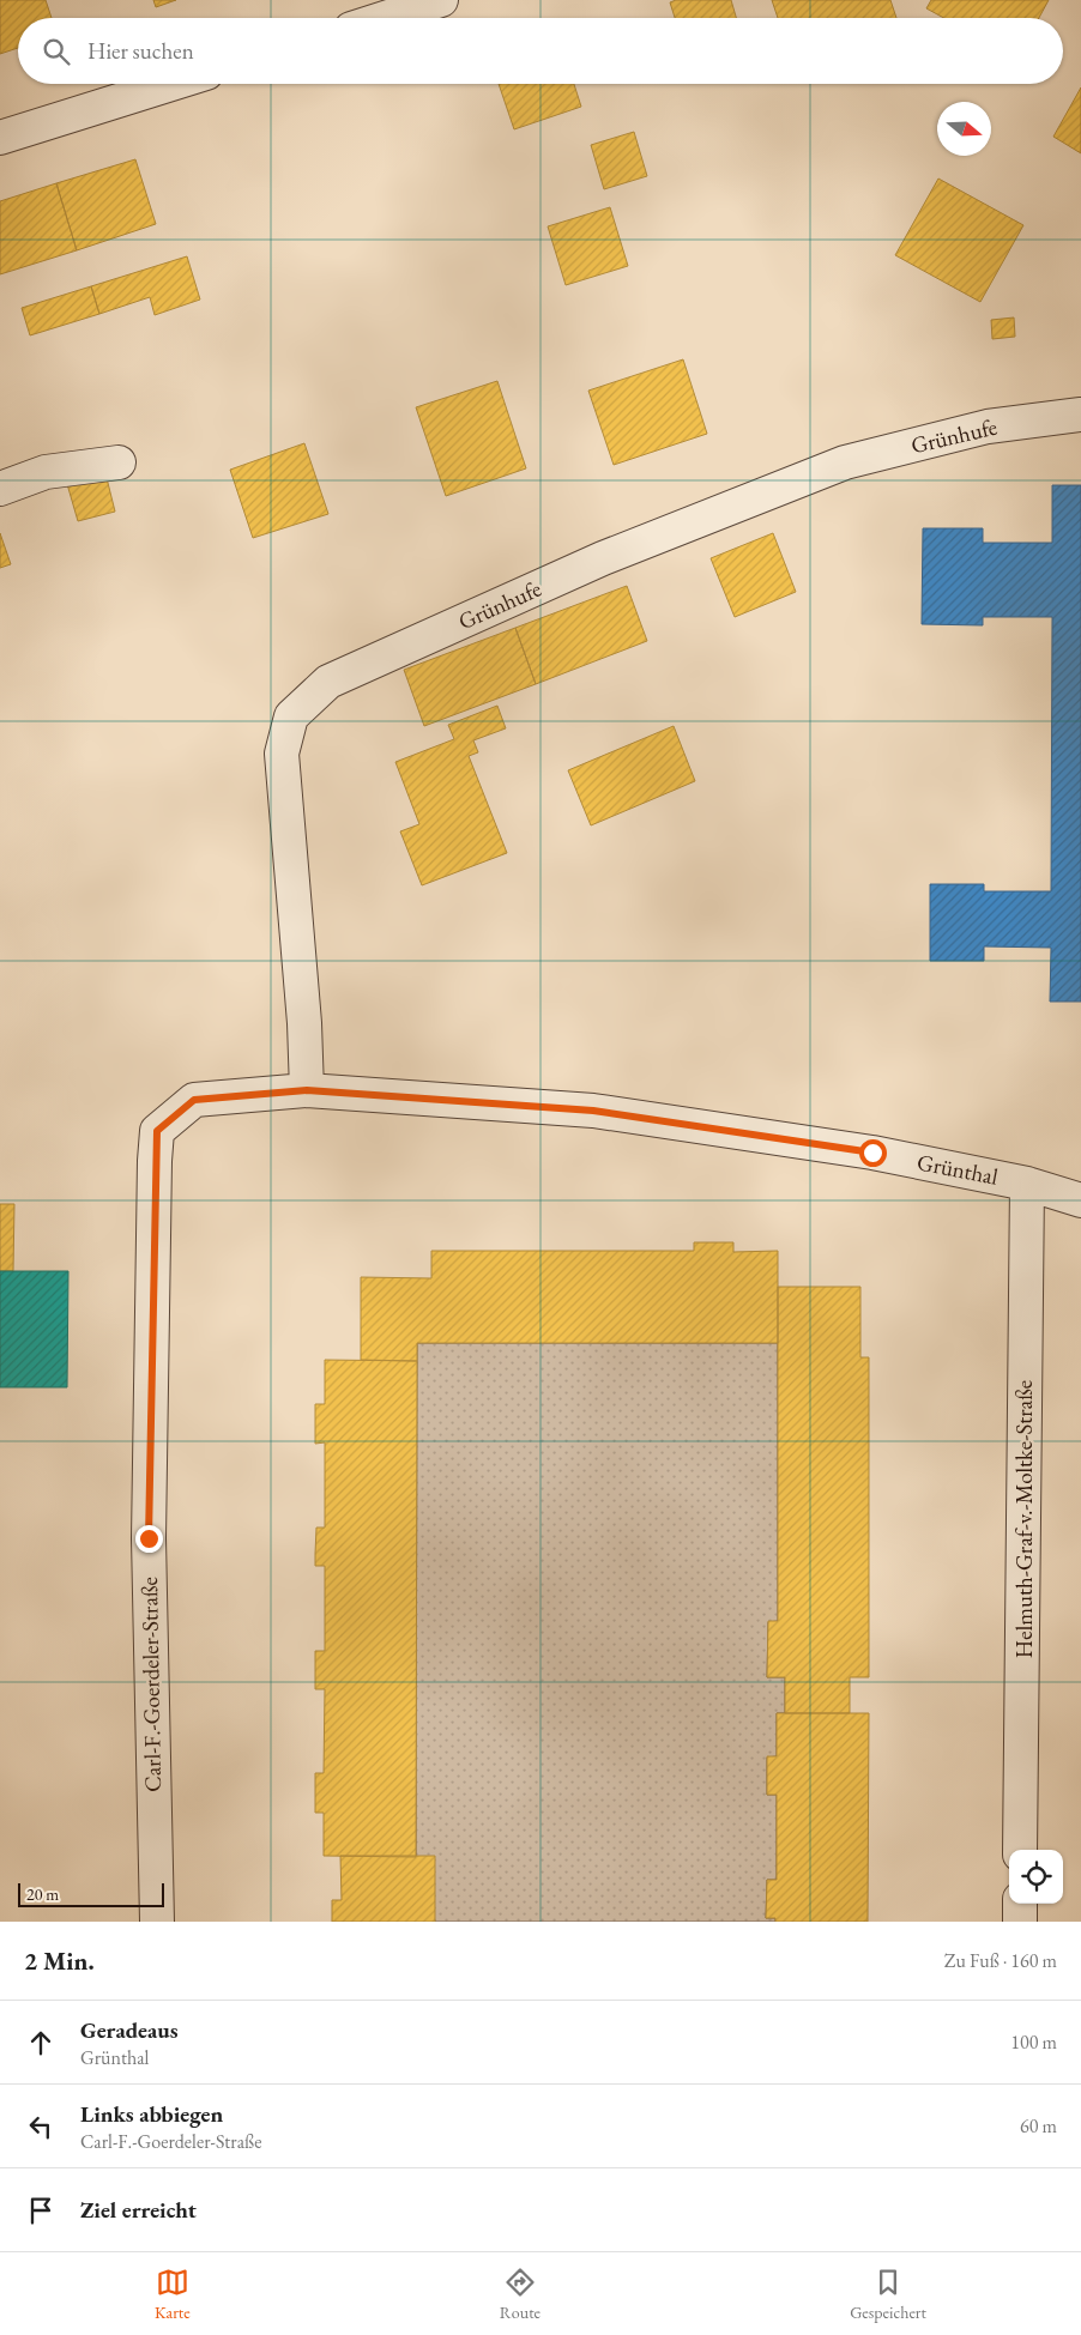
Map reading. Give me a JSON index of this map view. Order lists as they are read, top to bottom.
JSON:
{
  "streets": {
    "street": [
      "Grünhufe",
      "Grünthal",
      "Helmuth-Graf-v.-Moltke-Straße",
      "Carl-F.-Goerdeler-Straße"
    ]
  },
  "crossings": [
    ["Grünhufe", "Grünthal"],
    ["Grünthal", "Helmuth-Graf-v.-Moltke-Straße"],
    ["Grünthal", "Carl-F.-Goerdeler-Straße"]
  ],
  "scale_bar": "20 m",
  "north": "right",
  "page": {
    "search": "Hier suchen",
    "scale": "20 m",
    "heading": ["2 Min.", "Zu Fuß · 160 m"],
    "list": [
      ["Geradeaus", "Grünthal", "100 m"],
      ["Links abbiegen", "Carl-F.-Goerdeler-Straße", "60 m"],
      "Ziel erreicht"
    ],
    "nav": ["Karte", "Route", "Gespeichert"]
  }
}
